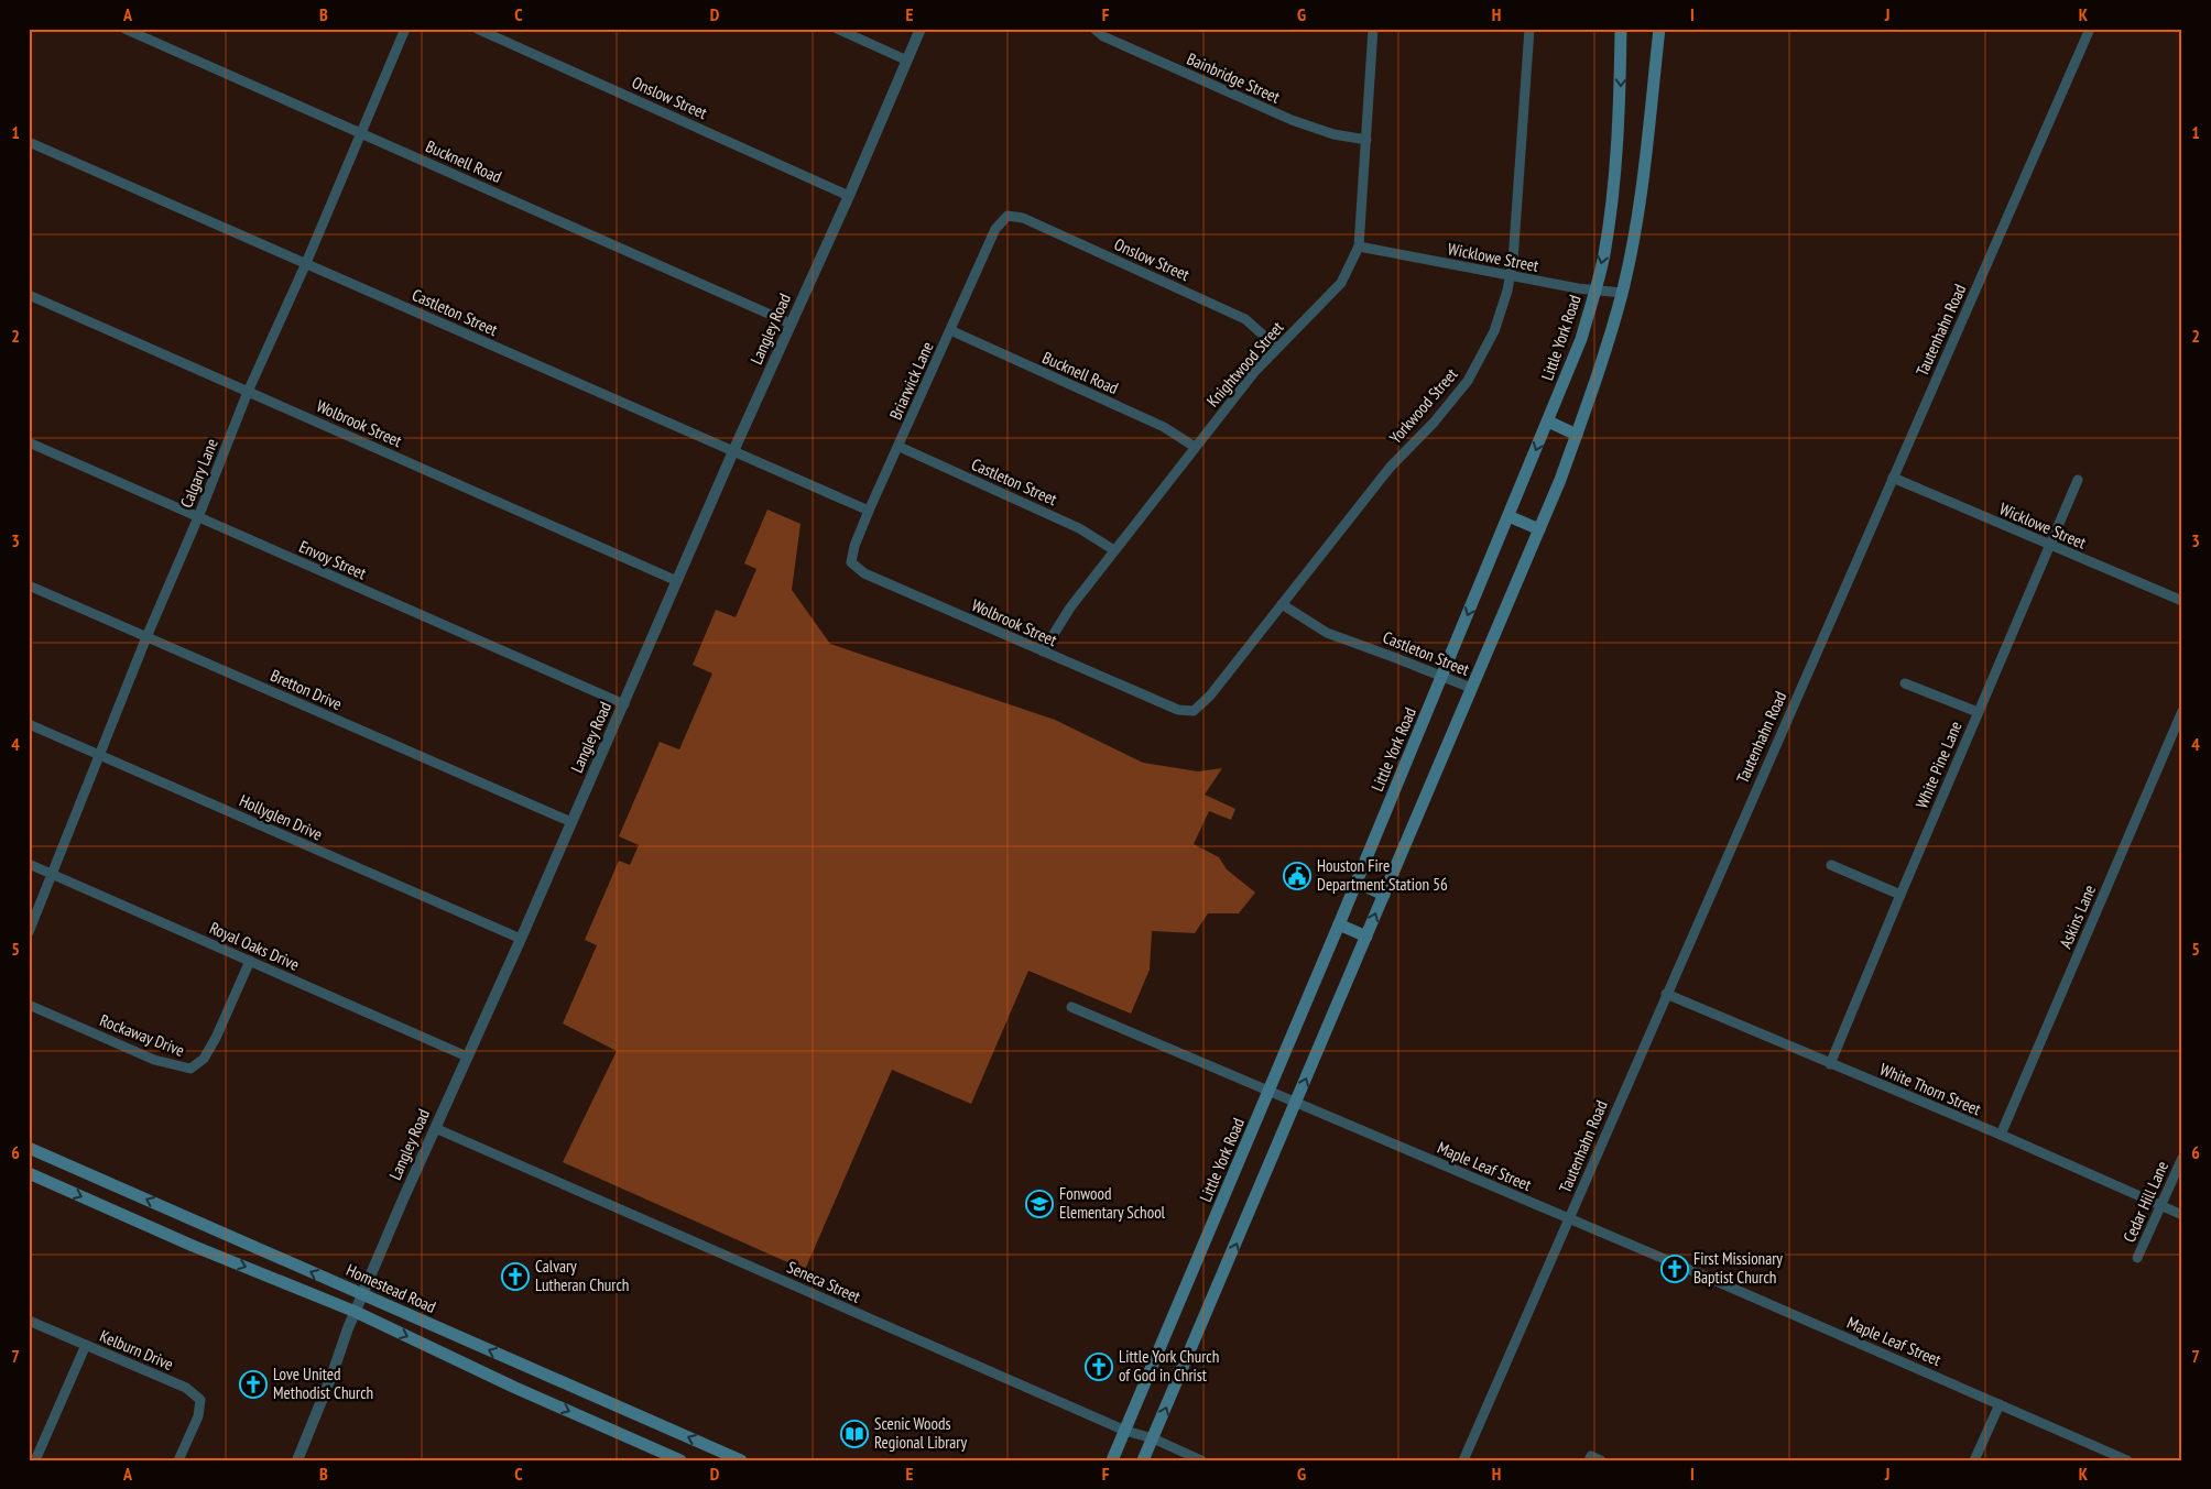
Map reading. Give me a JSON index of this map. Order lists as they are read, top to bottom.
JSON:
{
  "streets": {
    "main road": ["Little York Road", "Homestead Road"],
    "street": [
      "Bainbridge Street",
      "Onslow Street",
      "Bucknell Road",
      "Wicklowe Street",
      "Castleton Street",
      "Langley Road",
      "Tautenhahn Road",
      "Knightwood Street",
      "Briarwick Lane",
      "Yorkwood Street",
      "Wolbrook Street",
      "Calgary Lane",
      "Envoy Street",
      "Bretton Drive",
      "White Pine Lane",
      "Hollyglen Drive",
      "Askins Lane",
      "Royal Oaks Drive",
      "Rockaway Drive",
      "White Thorn Street",
      "Maple Leaf Street",
      "Cedar Hill Lane",
      "Seneca Street",
      "Kelburn Drive"
    ]
  },
  "crossings": [
    ["Bainbridge Street", "Knightwood Street"],
    ["Onslow Street", "Langley Road"],
    ["Onslow Street", "Knightwood Street"],
    ["Onslow Street", "Briarwick Lane"],
    ["Bucknell Road", "Langley Road"],
    ["Bucknell Road", "Knightwood Street"],
    ["Bucknell Road", "Briarwick Lane"],
    ["Bucknell Road", "Calgary Lane"],
    ["Wicklowe Street", "Tautenhahn Road"],
    ["Wicklowe Street", "Little York Road"],
    ["Wicklowe Street", "Knightwood Street"],
    ["Wicklowe Street", "Yorkwood Street"],
    ["Wicklowe Street", "White Pine Lane"],
    ["Castleton Street", "Langley Road"],
    ["Castleton Street", "Little York Road"],
    ["Castleton Street", "Knightwood Street"],
    ["Castleton Street", "Briarwick Lane"],
    ["Castleton Street", "Yorkwood Street"],
    ["Castleton Street", "Calgary Lane"],
    ["Langley Road", "Wolbrook Street"],
    ["Langley Road", "Envoy Street"],
    ["Langley Road", "Bretton Drive"],
    ["Langley Road", "Hollyglen Drive"],
    ["Langley Road", "Royal Oaks Drive"],
    ["Langley Road", "Seneca Street"],
    ["Langley Road", "Homestead Road"],
    ["Tautenhahn Road", "White Thorn Street"],
    ["Tautenhahn Road", "Maple Leaf Street"],
    ["Little York Road", "Maple Leaf Street"],
    ["Little York Road", "Seneca Street"],
    ["Knightwood Street", "Wolbrook Street"],
    ["Briarwick Lane", "Wolbrook Street"],
    ["Yorkwood Street", "Wolbrook Street"],
    ["Wolbrook Street", "Calgary Lane"],
    ["Calgary Lane", "Envoy Street"],
    ["Calgary Lane", "Bretton Drive"],
    ["Calgary Lane", "Hollyglen Drive"],
    ["Calgary Lane", "Royal Oaks Drive"],
    ["White Pine Lane", "White Thorn Street"],
    ["Askins Lane", "White Thorn Street"],
    ["Royal Oaks Drive", "Rockaway Drive"],
    ["White Thorn Street", "Cedar Hill Lane"]
  ],
  "places": {
    "public building": ["Houston Fire Department Station 56"],
    "school or university": ["Fonwood Elementary School"],
    "church": [
      "First Missionary Baptist Church",
      "Calvary Lutheran Church",
      "Little York Church of God in Christ",
      "Love United Methodist Church"
    ],
    "library": ["Scenic Woods Regional Library"]
  },
  "grid": {
    "columns": [
      "A",
      "B",
      "C",
      "D",
      "E",
      "F",
      "G",
      "H",
      "I",
      "J",
      "K"
    ],
    "rows": [
      "1",
      "2",
      "3",
      "4",
      "5",
      "6",
      "7"
    ]
  }
}
